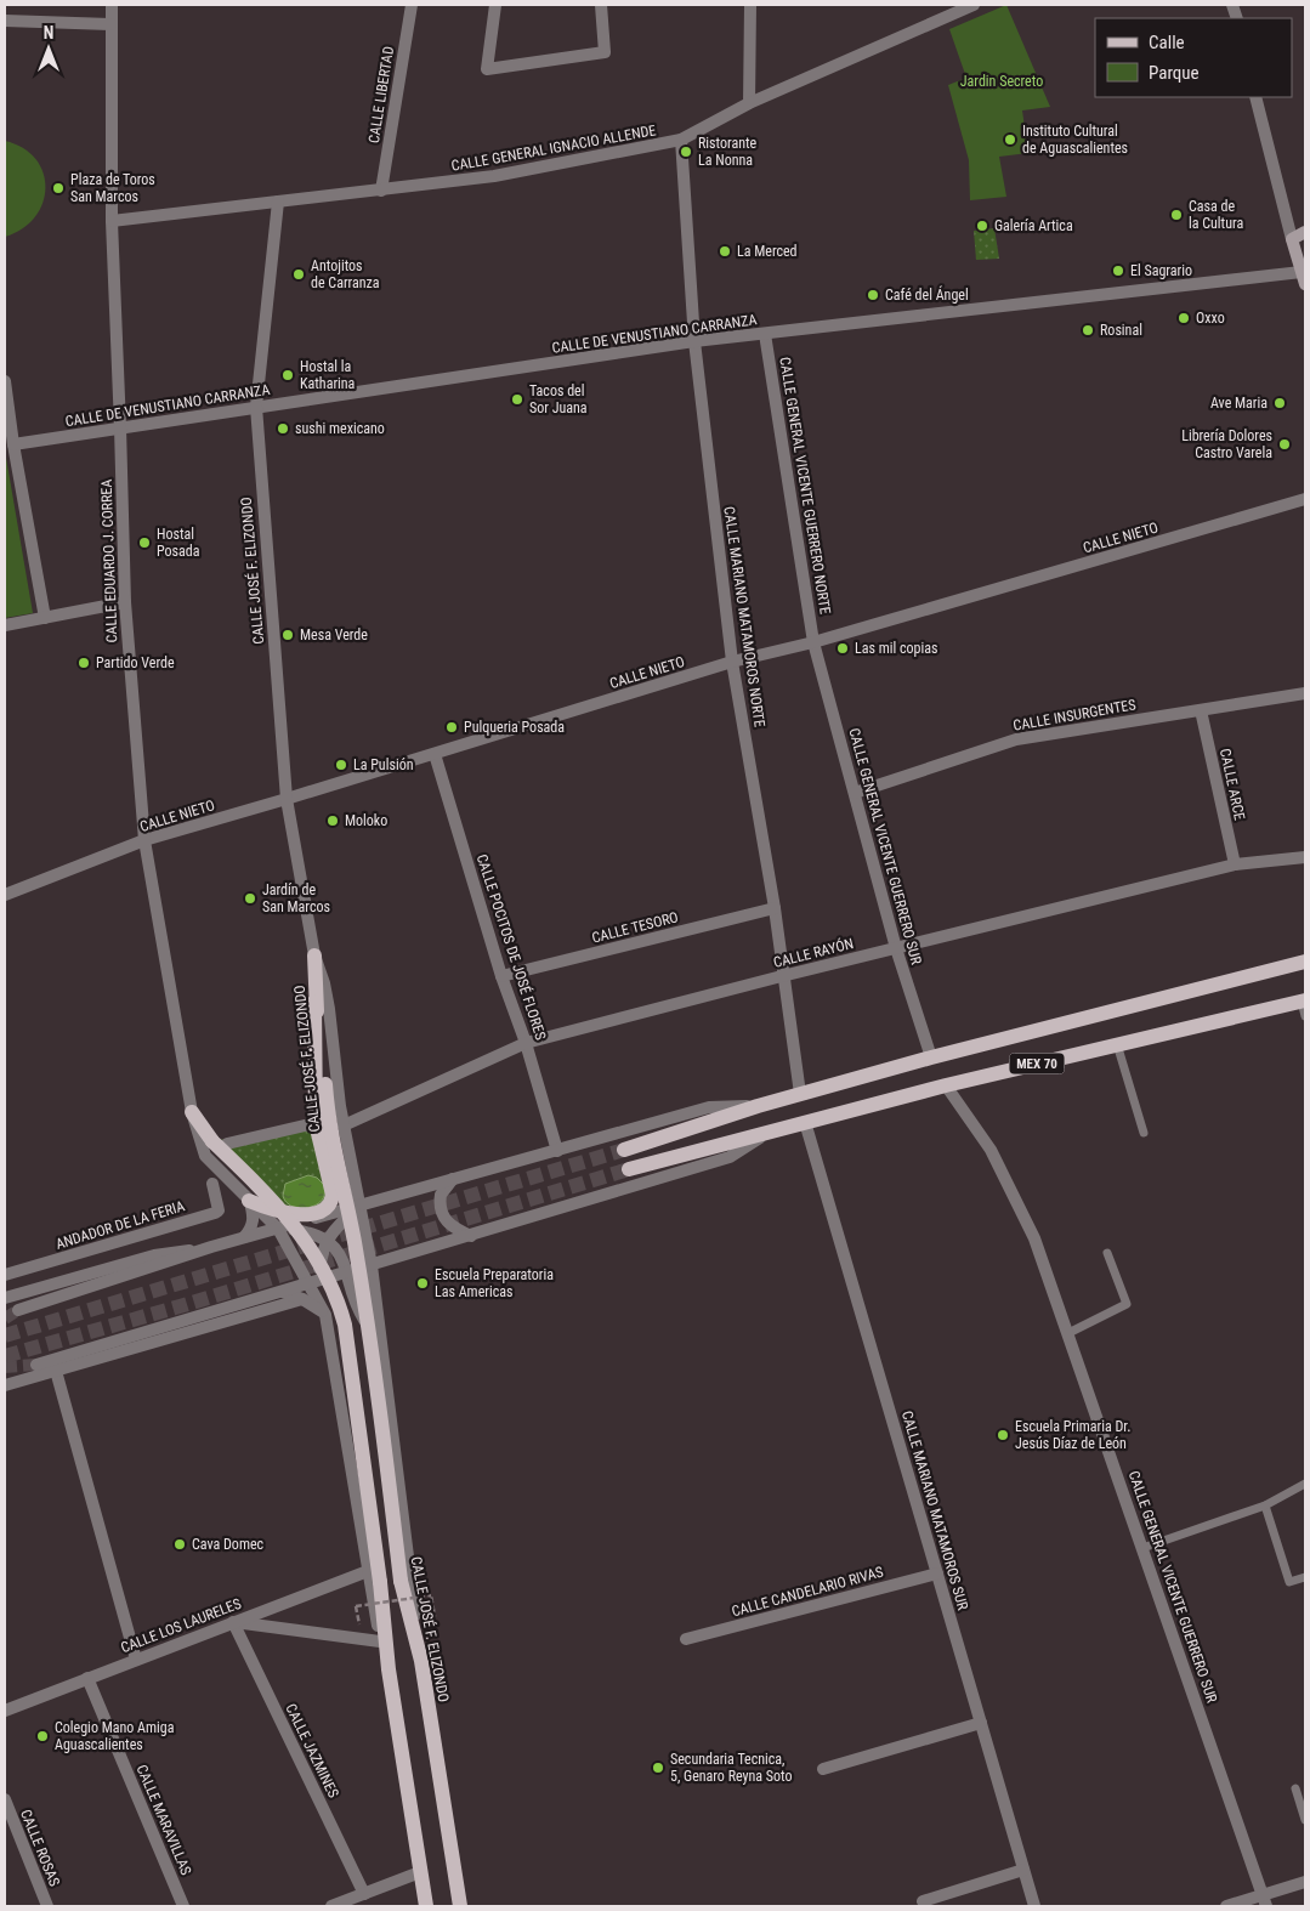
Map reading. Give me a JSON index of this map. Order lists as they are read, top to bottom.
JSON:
{
  "streets": {
    "main road": ["CALLE JOSÉ F. ELIZONDO", "MEX 70"],
    "street": [
      "CALLE LIBERTAD",
      "CALLE GENERAL IGNACIO ALLENDE",
      "CALLE DE VENUSTIANO CARRANZA",
      "CALLE GENERAL VICENTE GUERRERO NORTE",
      "CALLE NIETO",
      "CALLE EDUARDO J. CORREA",
      "CALLE MARIANO MATAMOROS NORTE",
      "CALLE INSURGENTES",
      "CALLE ARCE",
      "CALLE GENERAL VICENTE GUERRERO SUR",
      "CALLE TESORO",
      "CALLE POCITOS DE JOSÉ FLORES",
      "CALLE RAYÓN",
      "ANDADOR DE LA FERIA",
      "CALLE MARIANO MATAMOROS SUR",
      "CALLE CANDELARIO RIVAS",
      "CALLE LOS LAURELES",
      "CALLE JAZMINES",
      "CALLE MARAVILLAS",
      "CALLE ROSAS"
    ]
  },
  "crossings": [
    ["CALLE LIBERTAD", "CALLE GENERAL IGNACIO ALLENDE"],
    ["CALLE GENERAL IGNACIO ALLENDE", "CALLE EDUARDO J. CORREA"],
    ["CALLE GENERAL IGNACIO ALLENDE", "CALLE JOSÉ F. ELIZONDO"],
    ["CALLE GENERAL IGNACIO ALLENDE", "CALLE MARIANO MATAMOROS NORTE"],
    ["CALLE DE VENUSTIANO CARRANZA", "CALLE GENERAL VICENTE GUERRERO NORTE"],
    ["CALLE DE VENUSTIANO CARRANZA", "CALLE EDUARDO J. CORREA"],
    ["CALLE DE VENUSTIANO CARRANZA", "CALLE JOSÉ F. ELIZONDO"],
    ["CALLE DE VENUSTIANO CARRANZA", "CALLE MARIANO MATAMOROS NORTE"],
    ["CALLE GENERAL VICENTE GUERRERO NORTE", "CALLE NIETO"],
    ["CALLE GENERAL VICENTE GUERRERO NORTE", "CALLE GENERAL VICENTE GUERRERO SUR"],
    ["CALLE NIETO", "CALLE EDUARDO J. CORREA"],
    ["CALLE NIETO", "CALLE JOSÉ F. ELIZONDO"],
    ["CALLE NIETO", "CALLE MARIANO MATAMOROS NORTE"],
    ["CALLE NIETO", "CALLE GENERAL VICENTE GUERRERO SUR"],
    ["CALLE NIETO", "CALLE POCITOS DE JOSÉ FLORES"],
    ["CALLE EDUARDO J. CORREA", "MEX 70"],
    ["CALLE EDUARDO J. CORREA", "CALLE LOS LAURELES"],
    ["CALLE MARIANO MATAMOROS NORTE", "CALLE TESORO"],
    ["CALLE MARIANO MATAMOROS NORTE", "CALLE RAYÓN"],
    ["CALLE MARIANO MATAMOROS NORTE", "MEX 70"],
    ["CALLE INSURGENTES", "CALLE ARCE"],
    ["CALLE INSURGENTES", "CALLE GENERAL VICENTE GUERRERO SUR"],
    ["CALLE ARCE", "CALLE RAYÓN"],
    ["CALLE GENERAL VICENTE GUERRERO SUR", "CALLE RAYÓN"],
    ["CALLE GENERAL VICENTE GUERRERO SUR", "MEX 70"],
    ["CALLE TESORO", "CALLE POCITOS DE JOSÉ FLORES"],
    ["CALLE POCITOS DE JOSÉ FLORES", "CALLE RAYÓN"],
    ["CALLE POCITOS DE JOSÉ FLORES", "MEX 70"],
    ["MEX 70", "CALLE MARIANO MATAMOROS SUR"],
    ["CALLE MARIANO MATAMOROS SUR", "CALLE CANDELARIO RIVAS"],
    ["CALLE LOS LAURELES", "CALLE JAZMINES"],
    ["CALLE LOS LAURELES", "CALLE MARAVILLAS"]
  ],
  "parks": ["Jardin Secreto"],
  "places": [
    "Instituto Cultural de Aguascalientes",
    "Ristorante La Nonna",
    "Plaza de Toros San Marcos",
    "Casa de la Cultura",
    "Galería Artica",
    "La Merced",
    "El Sagrario",
    "Antojitos de Carranza",
    "Café del Ángel",
    "Oxxo",
    "Rosinal",
    "Hostal la Katharina",
    "Tacos del Sor Juana",
    "Ave Maria",
    "sushi mexicano",
    "Librería Dolores Castro Varela",
    "Hostal Posada",
    "Mesa Verde",
    "Las mil copias",
    "Partido Verde",
    "Pulqueria Posada",
    "La Pulsión",
    "Moloko",
    "Jardín de San Marcos",
    "Escuela Preparatoria Las Americas",
    "Escuela Primaria Dr. Jesús Díaz de León",
    "Cava Domec",
    "Colegio Mano Amiga Aguascalientes",
    "Secundaria Tecnica, 5, Genaro Reyna Soto"
  ],
  "legend": ["Calle", "Parque"],
  "north": "top"
}
